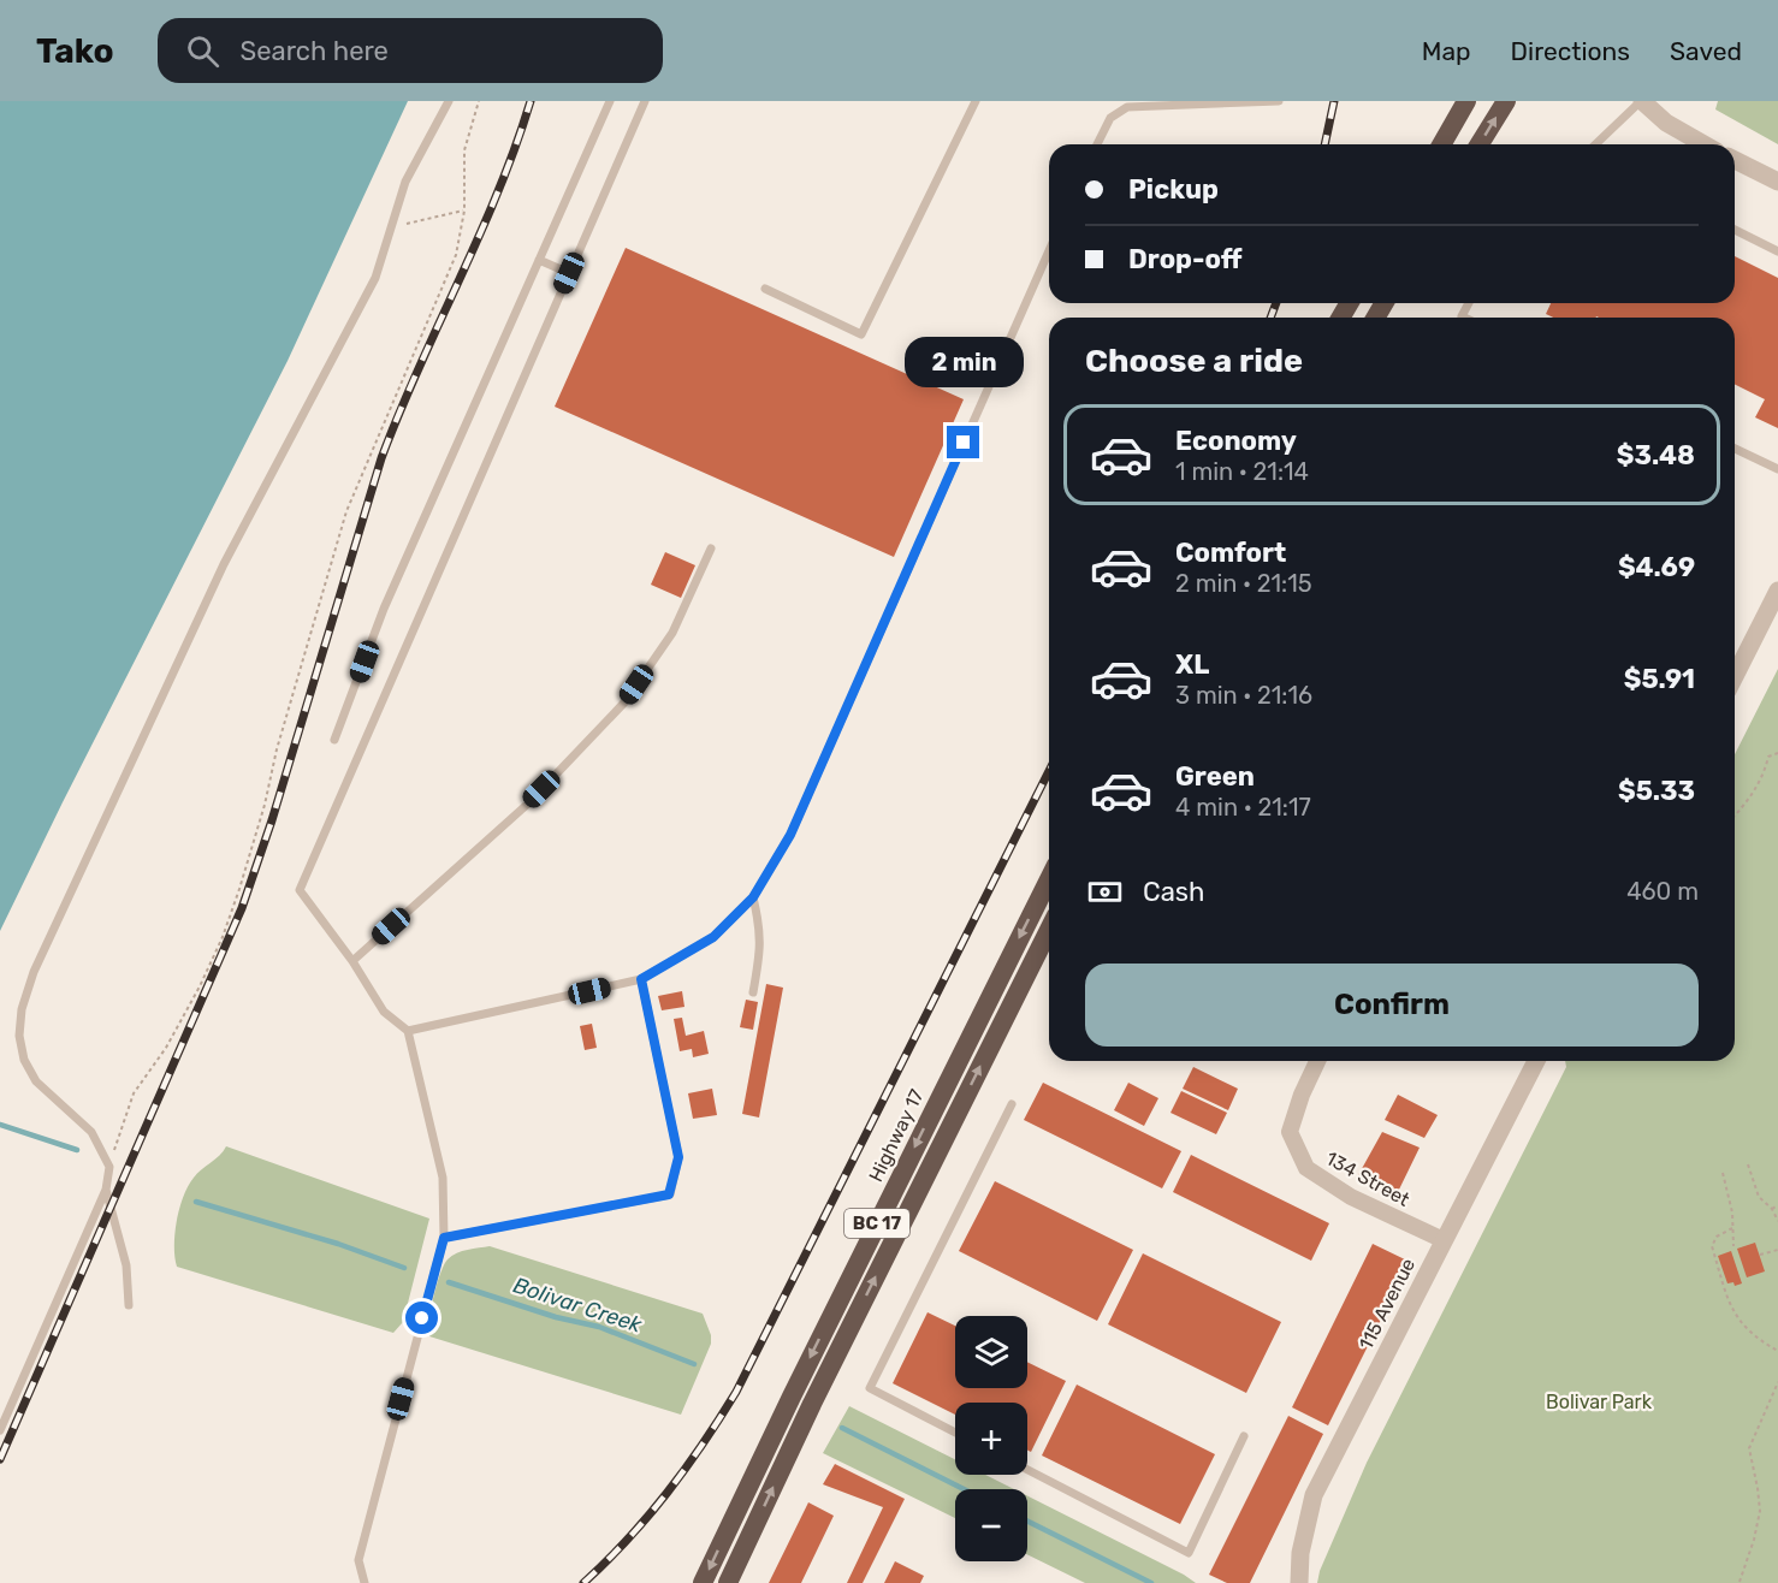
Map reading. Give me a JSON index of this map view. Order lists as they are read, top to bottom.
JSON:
{
  "streets": {
    "highway": ["Highway 17", "BC 17"],
    "street": ["134 Street", "115 Avenue"]
  },
  "crossings": [
    ["134 Street", "115 Avenue"]
  ],
  "water": ["Bolivar Creek"],
  "parks": ["Bolivar Park"],
  "page": {
    "header": "Tako",
    "search": "Search here",
    "nav": ["Map", "Directions", "Saved"],
    "banner": ["Pickup", "Drop-off"],
    "heading": "Choose a ride",
    "bubble": "2 min",
    "list": [
      {
        "name": "Economy",
        "note": "1 min · 21:14",
        "value": "$3.48"
      },
      {
        "name": "Comfort",
        "note": "2 min · 21:15",
        "value": "$4.69"
      },
      {
        "name": "XL",
        "note": "3 min · 21:16",
        "value": "$5.91"
      },
      {
        "name": "Green",
        "note": "4 min · 21:17",
        "value": "$5.33"
      }
    ],
    "pay": ["Cash", "460 m"],
    "buttons": "Confirm",
    "map_buttons": ["+", "−"]
  }
}
